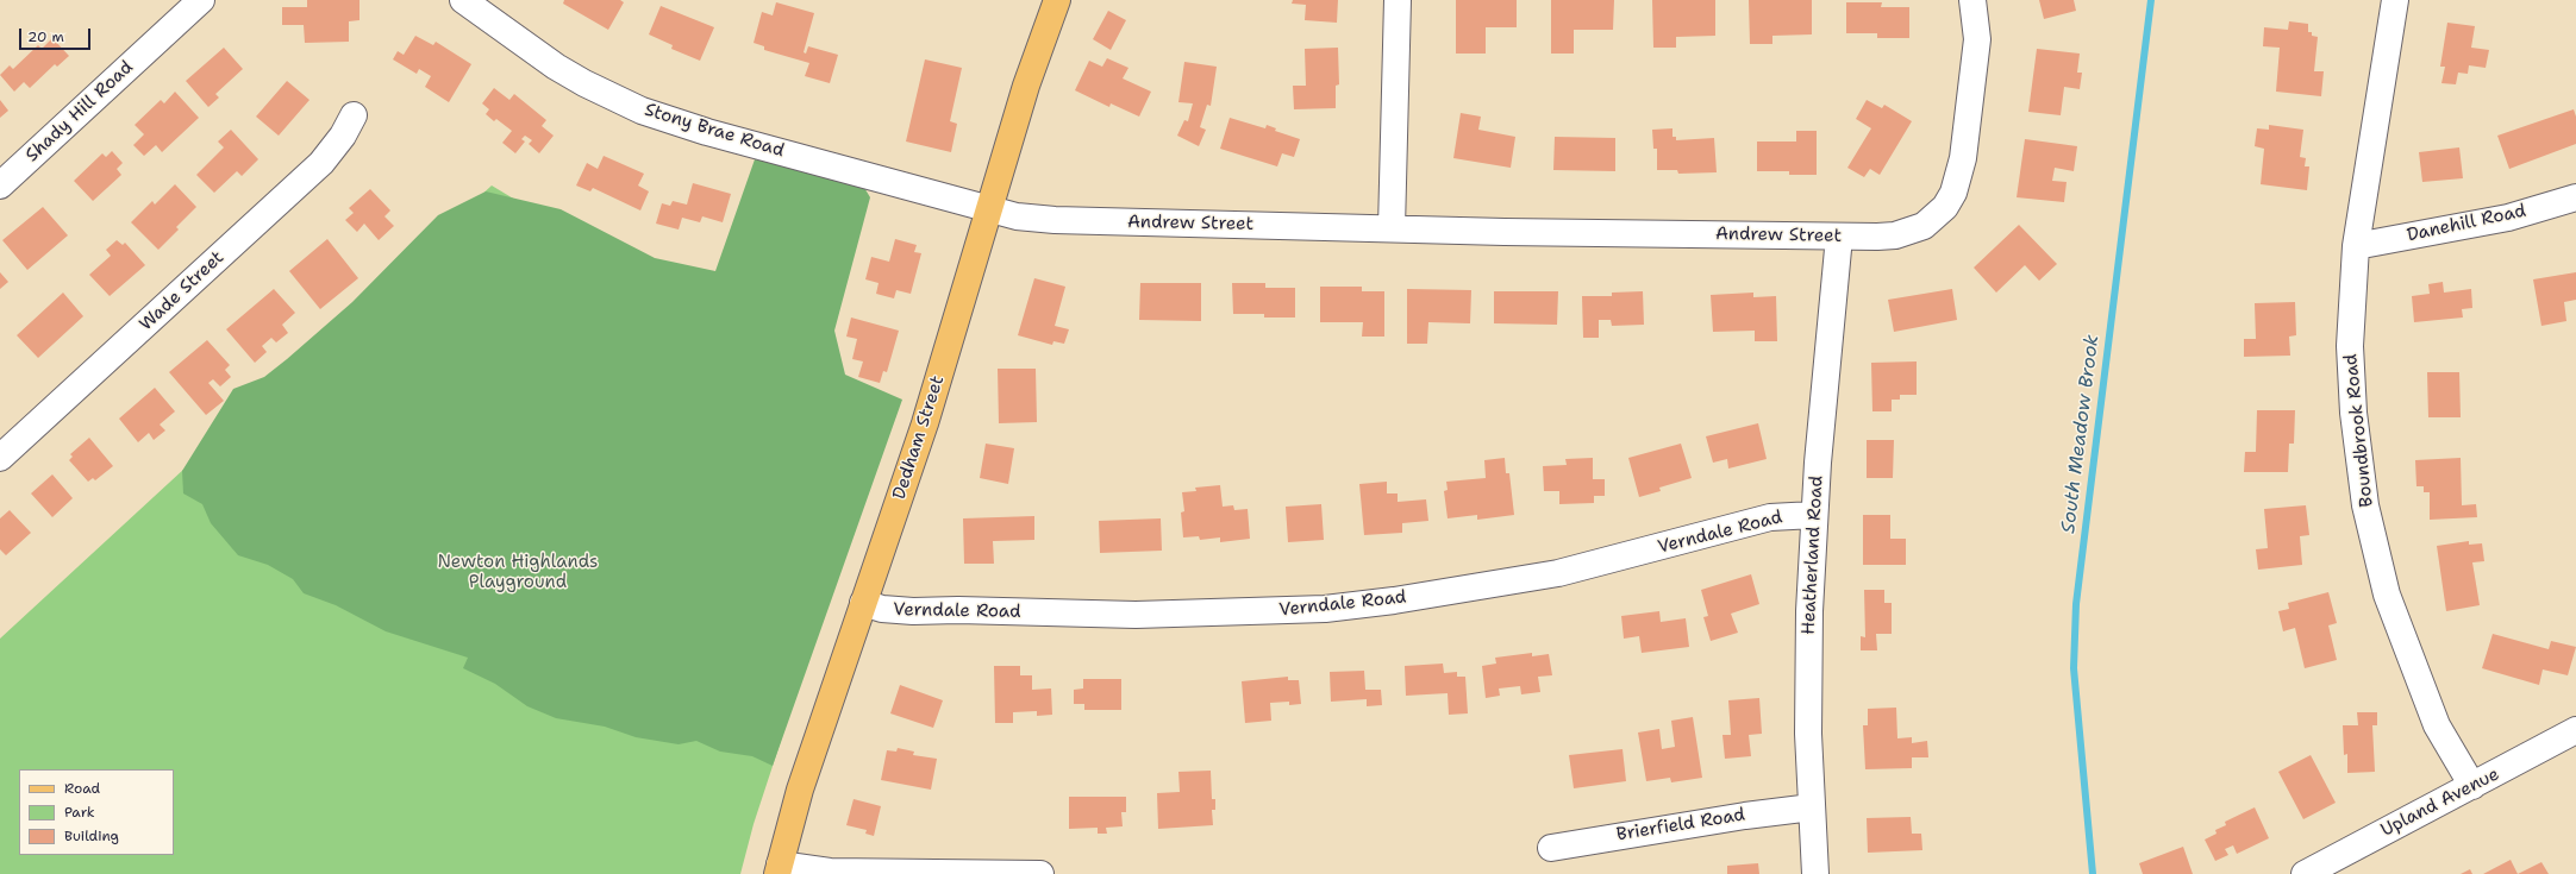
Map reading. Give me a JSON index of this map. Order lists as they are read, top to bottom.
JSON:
{
  "streets": {
    "main road": ["Dedham Street"],
    "street": [
      "Shady Hill Road",
      "Stony Brae Road",
      "Andrew Street",
      "Danehill Road",
      "Wade Street",
      "Boundbrook Road",
      "Verndale Road",
      "Heatherland Road",
      "Upland Avenue",
      "Brierfield Road"
    ]
  },
  "crossings": [
    ["Stony Brae Road", "Andrew Street"],
    ["Stony Brae Road", "Dedham Street"],
    ["Andrew Street", "Dedham Street"],
    ["Andrew Street", "Heatherland Road"],
    ["Danehill Road", "Boundbrook Road"],
    ["Boundbrook Road", "Upland Avenue"],
    ["Dedham Street", "Verndale Road"],
    ["Verndale Road", "Heatherland Road"],
    ["Heatherland Road", "Brierfield Road"]
  ],
  "water": ["South Meadow Brook"],
  "parks": ["Newton Highlands Playground"],
  "legend": ["Road", "Park", "Building"],
  "scale_bar": "20 m"
}
